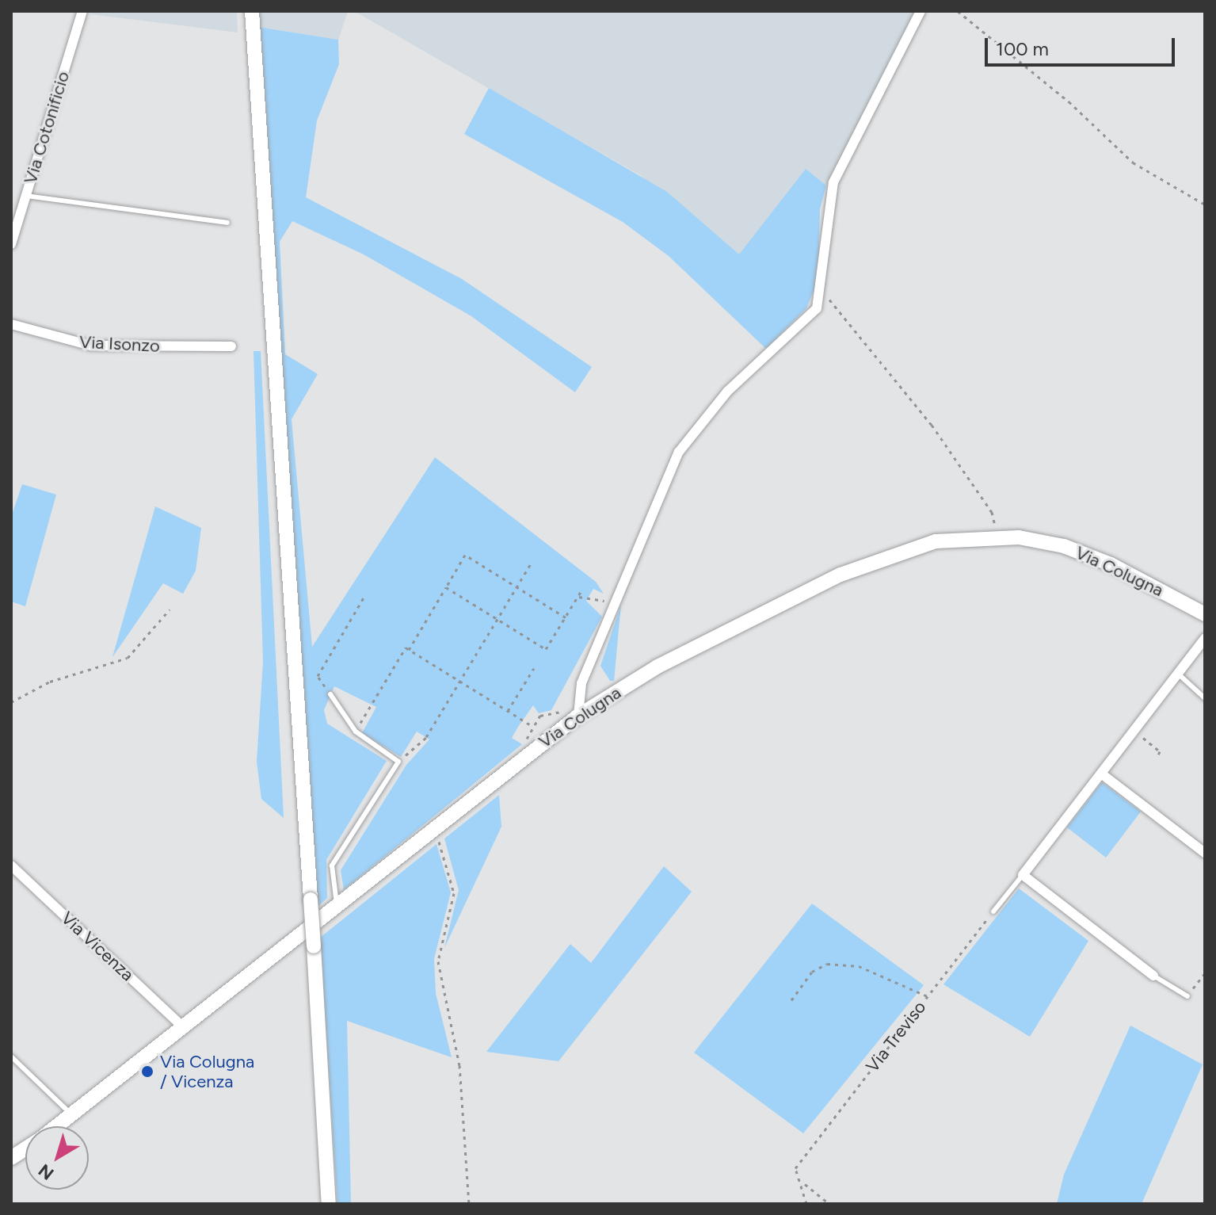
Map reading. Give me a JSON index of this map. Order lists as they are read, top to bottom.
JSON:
{
  "streets": {
    "street": [
      "Via Cotonificio",
      "Via Isonzo",
      "Via Colugna",
      "Via Vicenza"
    ],
    "path": ["Via Treviso"]
  },
  "crossings": [
    ["Via Colugna", "Via Vicenza"]
  ],
  "places": ["Via Colugna / Vicenza"],
  "scale_bar": "100 m",
  "north": "bottom left"
}
